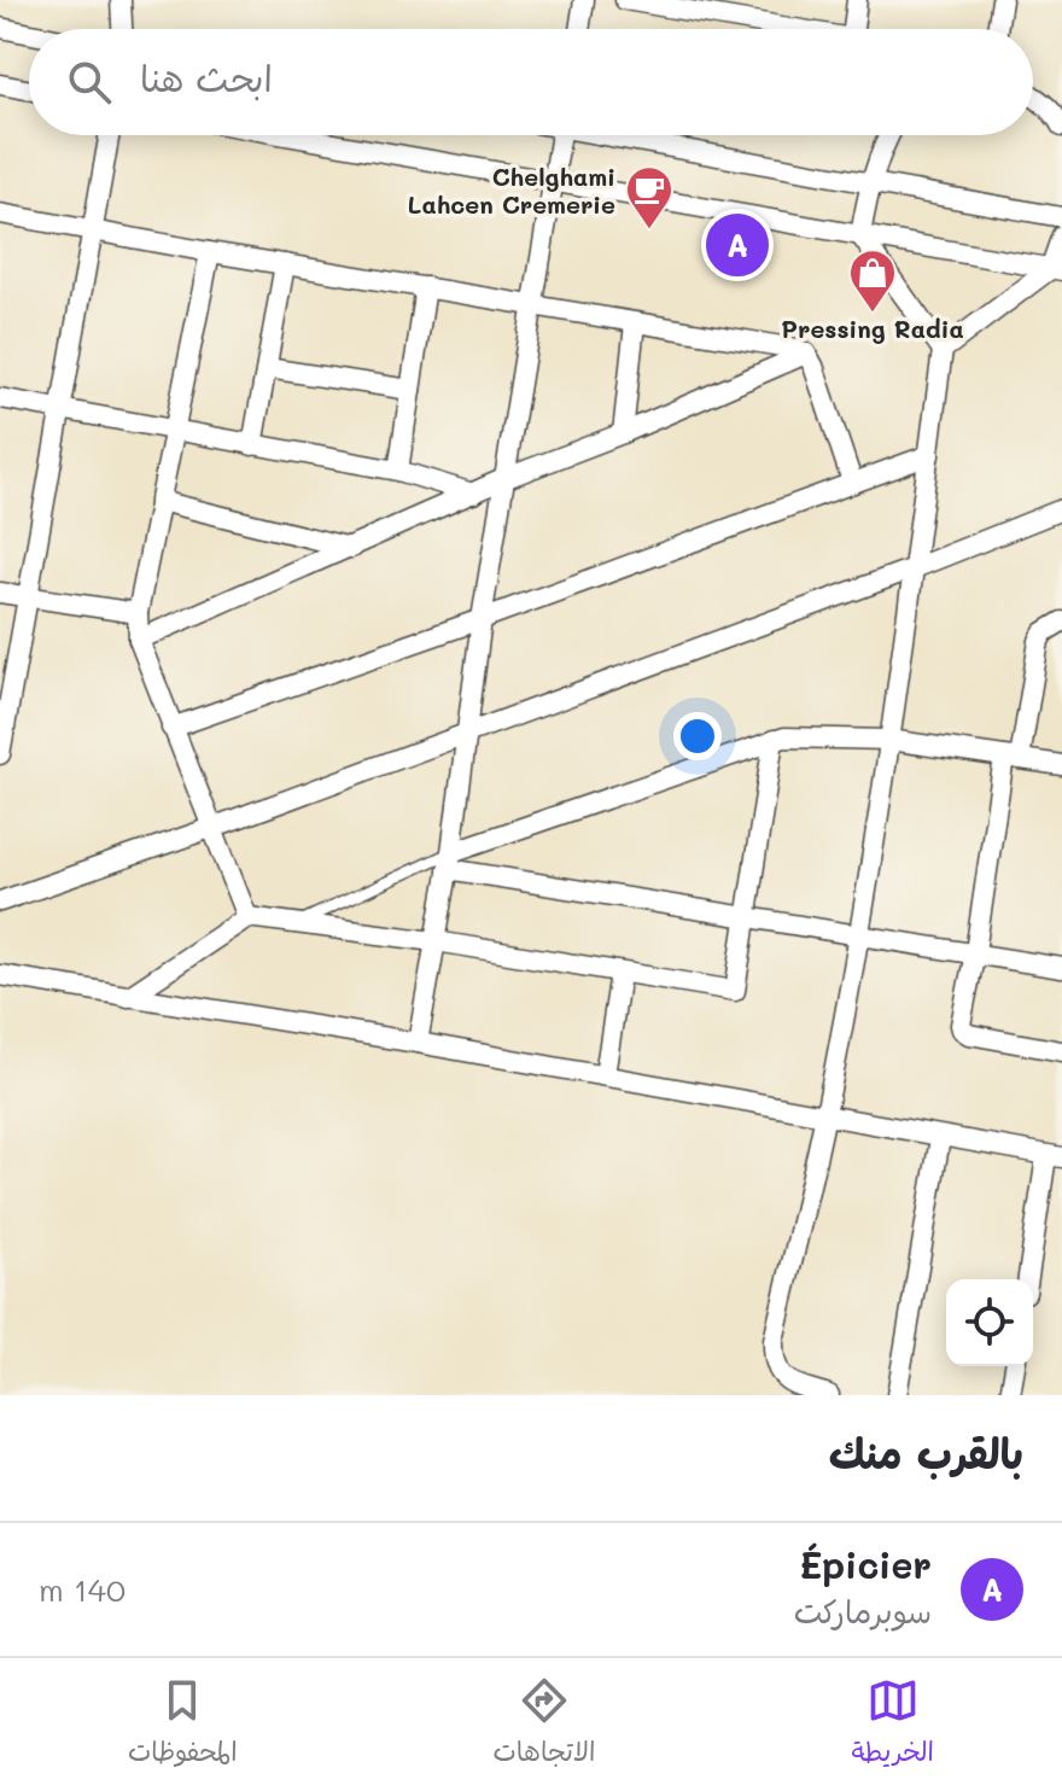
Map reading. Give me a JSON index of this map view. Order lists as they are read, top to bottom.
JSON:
{
  "places": {
    "cafe": ["Chelghami Lahcen Cremerie"],
    "shop": ["Pressing Radia"]
  },
  "page": {
    "search": "ابحث هنا",
    "pins": "A",
    "heading": "بالقرب منك",
    "list": [
      {
        "mark": "A",
        "name": "Épicier",
        "note": "سوبرماركت",
        "value": "140 m"
      }
    ],
    "nav": ["الخريطة", "الاتجاهات", "المحفوظات"]
  }
}
